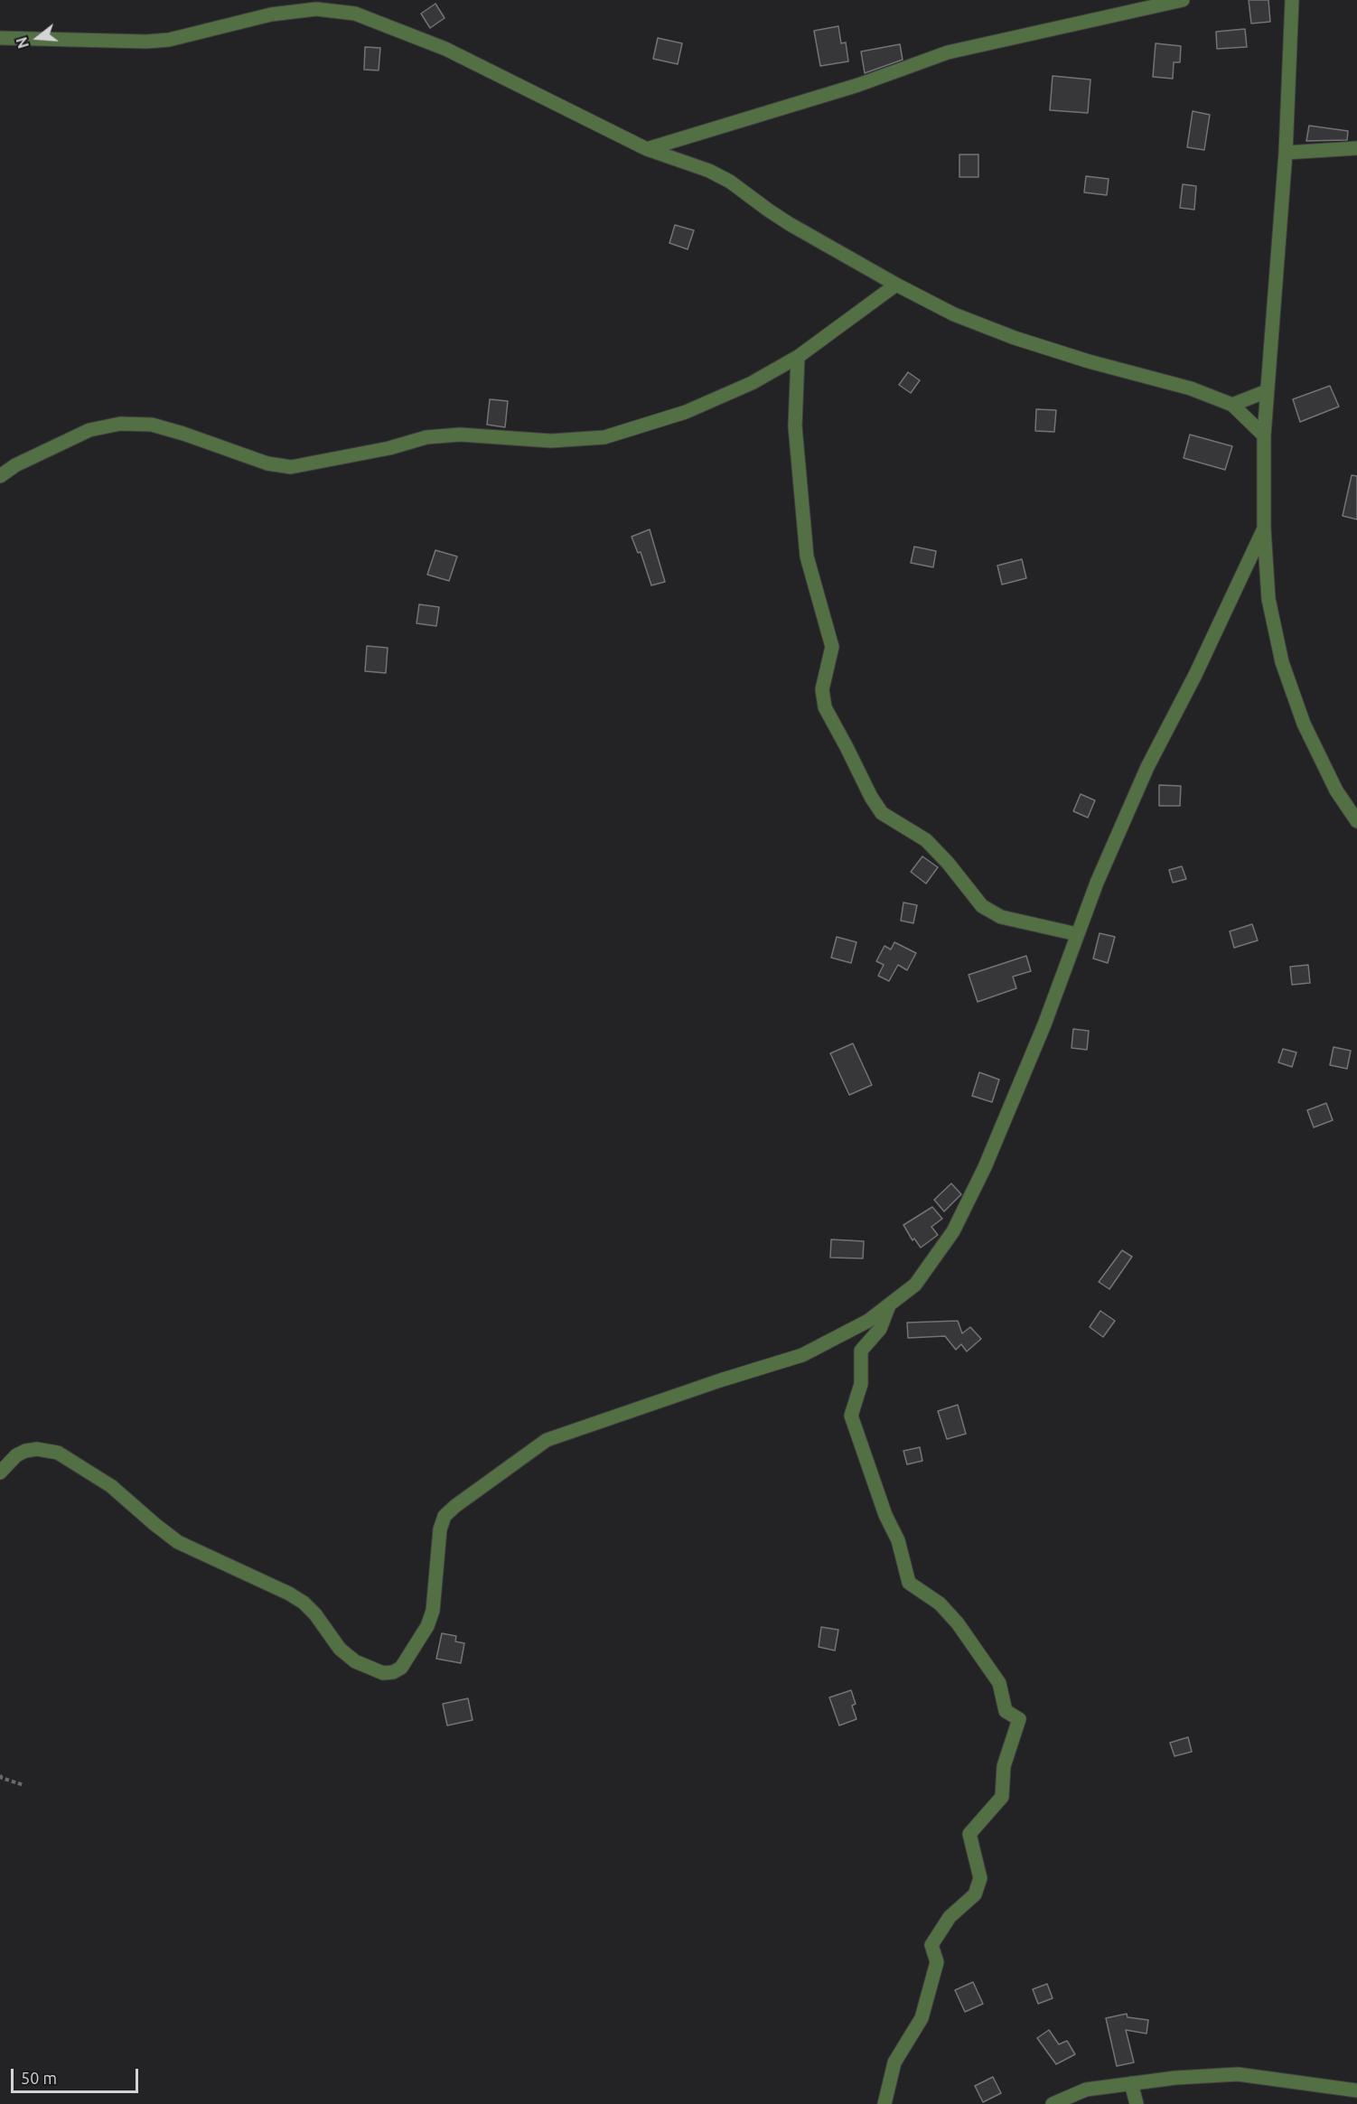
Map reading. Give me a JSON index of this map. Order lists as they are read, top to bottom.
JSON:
{
  "scale_bar": "50 m",
  "north": "left"
}
